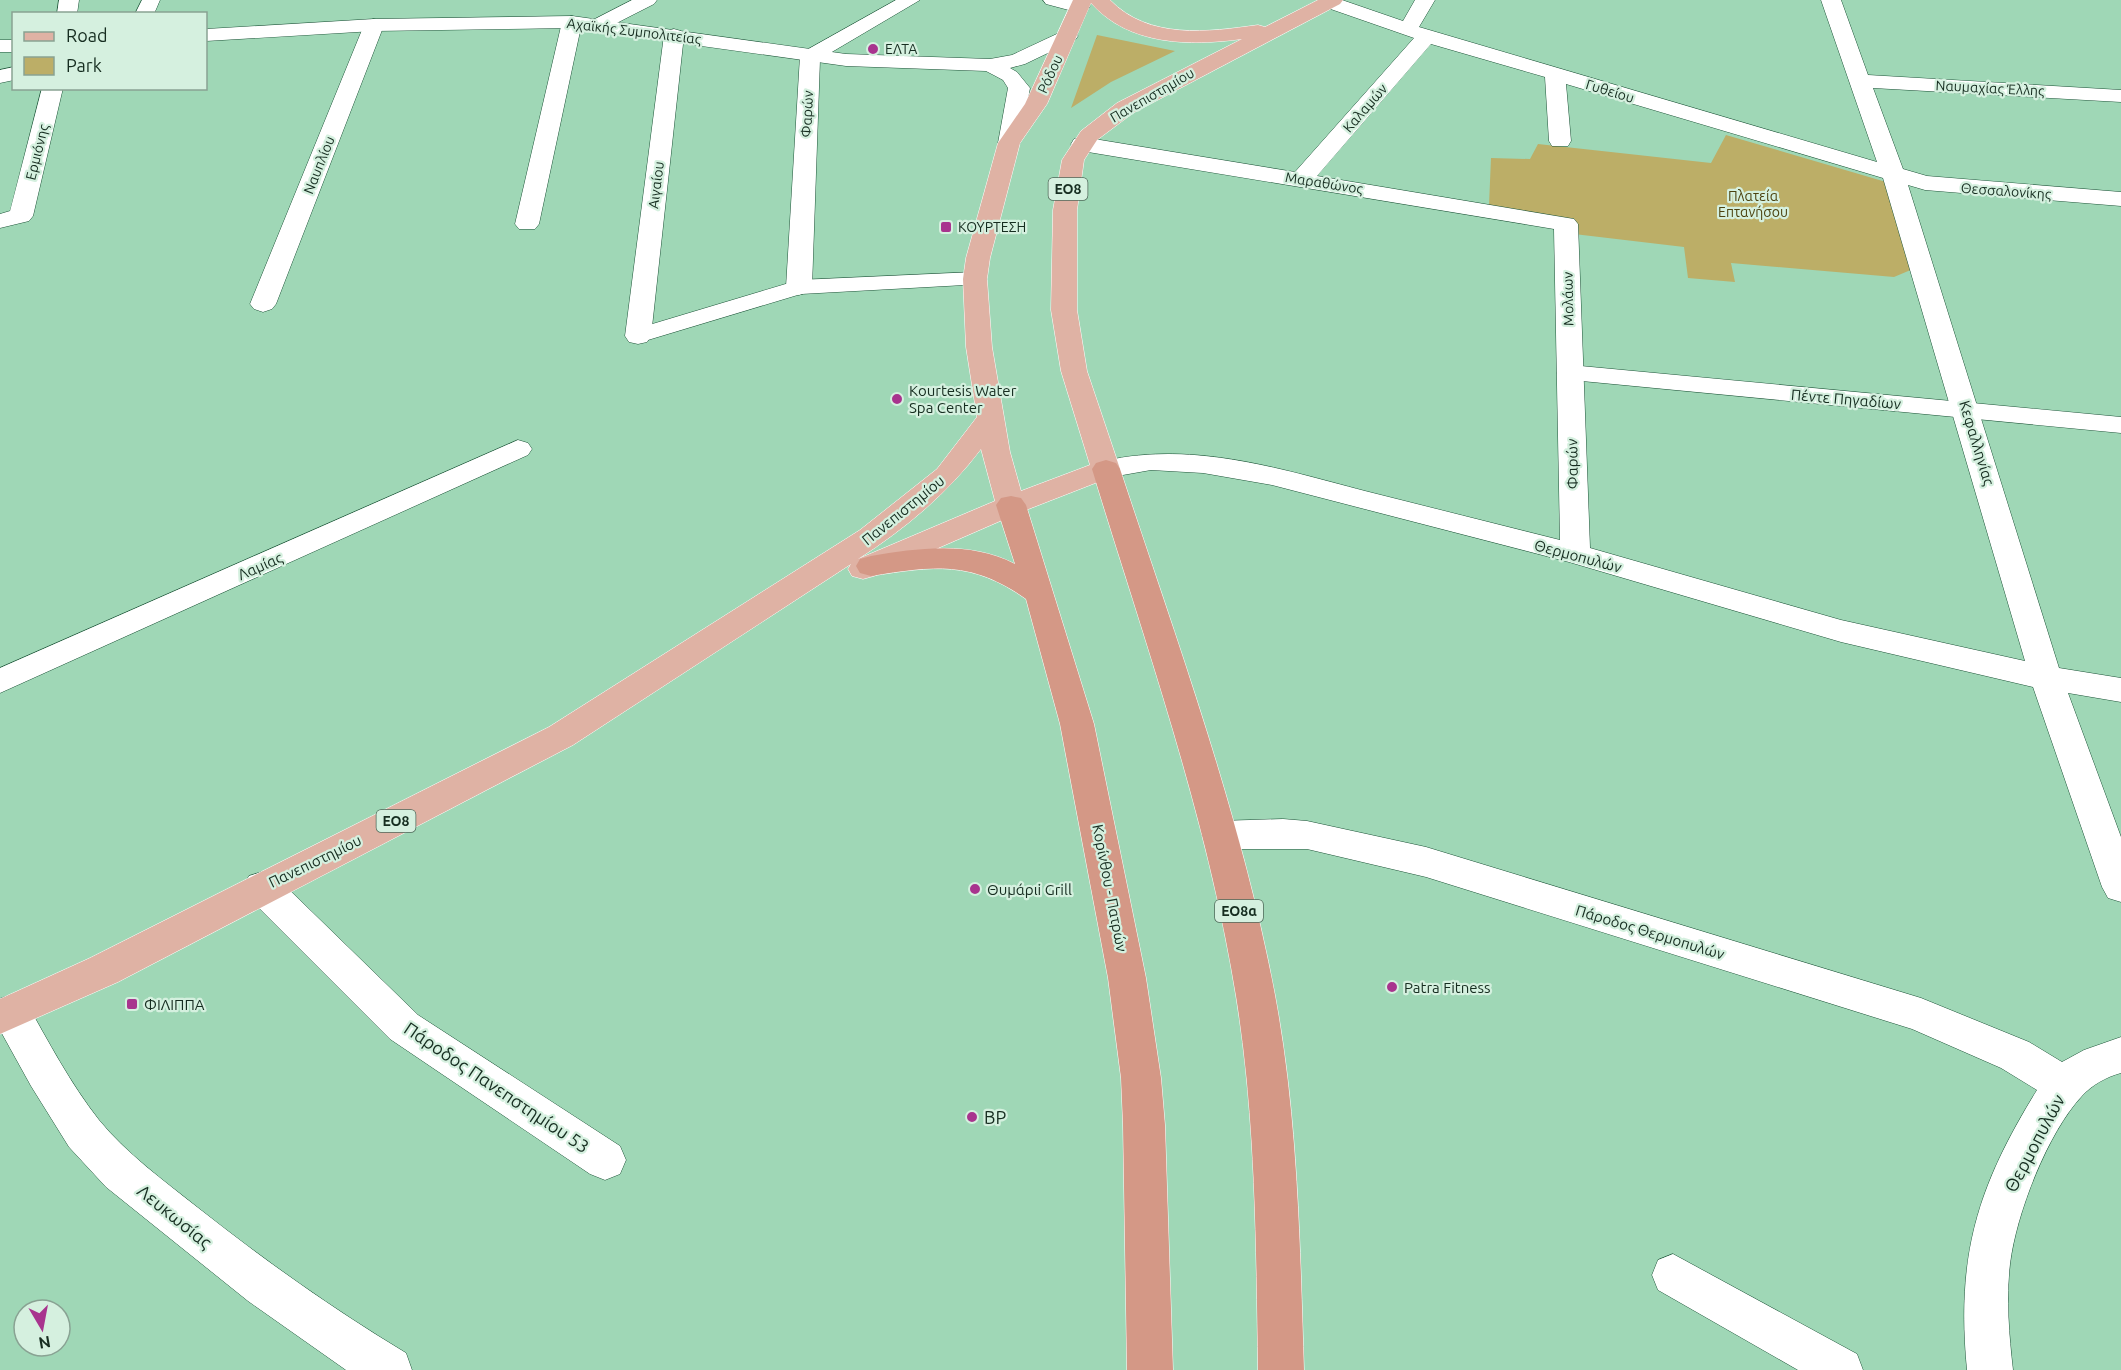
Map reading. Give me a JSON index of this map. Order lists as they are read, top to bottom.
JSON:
{
  "streets": {
    "highway": ["Κορίνθου - Πατρών", "ΕΟ8α"],
    "main road": ["Ρόδου", "Πανεπιστημίου", "ΕΟ8"],
    "street": [
      "Αχαϊκής Συμπολιτείας",
      "Ναυμαχίας Έλλης",
      "Γυθείου",
      "Καλαμών",
      "Φαρών",
      "Ερμιόνης",
      "Ναυπλίου",
      "Μαραθώνος",
      "Αιγαίου",
      "Θεσσαλονίκης",
      "Μολάων",
      "Πέντε Πηγαδίων",
      "Κεφαλληνίας",
      "Θερμοπυλών",
      "Λαμίας",
      "Πάροδος Θερμοπυλών",
      "Πάροδος Πανεπστημίου 53",
      "Λευκωσίας"
    ]
  },
  "crossings": [
    ["Αχαϊκής Συμπολιτείας", "Ρόδου"],
    ["Αχαϊκής Συμπολιτείας", "Φαρών"],
    ["Αχαϊκής Συμπολιτείας", "Ναυπλίου"],
    ["Αχαϊκής Συμπολιτείας", "Αιγαίου"],
    ["Ρόδου", "ΕΟ8"],
    ["Ναυμαχίας Έλλης", "Κεφαλληνίας"],
    ["Γυθείου", "Πανεπιστημίου"],
    ["Γυθείου", "Καλαμών"],
    ["Γυθείου", "Θεσσαλονίκης"],
    ["Γυθείου", "Κεφαλληνίας"],
    ["Πανεπιστημίου", "Μαραθώνος"],
    ["Πανεπιστημίου", "ΕΟ8"],
    ["Πανεπιστημίου", "Θερμοπυλών"],
    ["Πανεπιστημίου", "Κορίνθου - Πατρών"],
    ["Πανεπιστημίου", "ΕΟ8α"],
    ["Πανεπιστημίου", "Πάροδος Πανεπστημίου 53"],
    ["Πανεπιστημίου", "Λευκωσίας"],
    ["Καλαμών", "Μαραθώνος"],
    ["Φαρών", "Μολάων"],
    ["Φαρών", "Πέντε Πηγαδίων"],
    ["Φαρών", "Θερμοπυλών"],
    ["Μαραθώνος", "Μολάων"],
    ["ΕΟ8", "Θερμοπυλών"],
    ["ΕΟ8", "Κορίνθου - Πατρών"],
    ["ΕΟ8", "ΕΟ8α"],
    ["Θεσσαλονίκης", "Κεφαλληνίας"],
    ["Μολάων", "Πέντε Πηγαδίων"],
    ["Πέντε Πηγαδίων", "Κεφαλληνίας"],
    ["Κεφαλληνίας", "Θερμοπυλών"],
    ["Θερμοπυλών", "ΕΟ8α"],
    ["Θερμοπυλών", "Πάροδος Θερμοπυλών"],
    ["ΕΟ8α", "Πάροδος Θερμοπυλών"]
  ],
  "parks": ["Πλατεία Επτανήσου"],
  "places": {
    "other": [
      "ΕΛΤΑ",
      "Kourtesis Water Spa Center",
      "Θυμάριi Grill",
      "Patra Fitness",
      "BP"
    ],
    "transit": ["ΚΟΥΡΤΕΣΗ", "ΦΙΛΙΠΠΑ"]
  },
  "legend": ["Road", "Park"],
  "north": "bottom"
}
